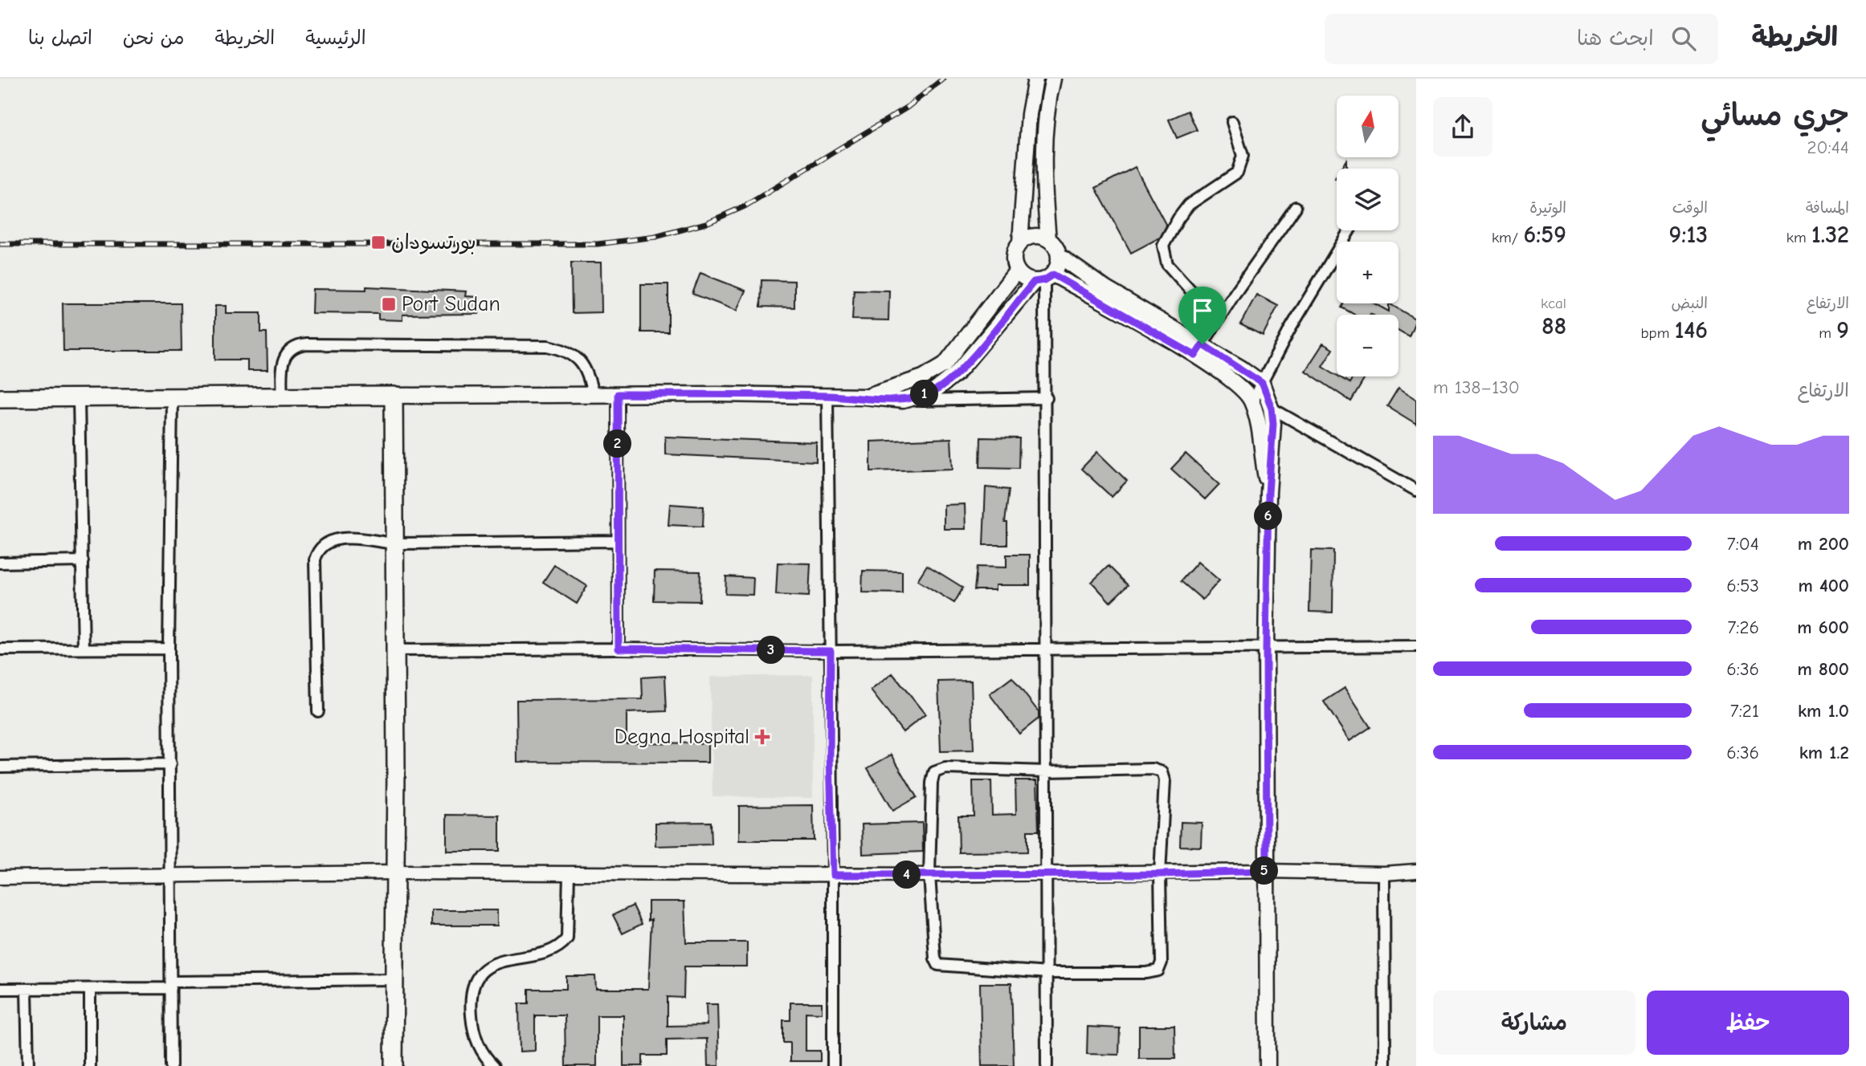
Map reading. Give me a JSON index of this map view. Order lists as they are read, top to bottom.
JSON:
{
  "places": {
    "transit": ["بورتسودان", "Port Sudan"],
    "health": ["Degna Hospital"]
  },
  "north": "top",
  "page": {
    "header": "الخريطة",
    "search": "ابحث هنا",
    "nav": [
      "الرئيسية",
      "الخريطة",
      "من نحن",
      "اتصل بنا"
    ],
    "heading": ["جري مسائي", "20:44"],
    "map_buttons": ["+", "−"],
    "stats": [
      ["المسافة", "1.32 km"],
      ["الوقت", "9:13"],
      ["الوتيرة", "6:59 /km"],
      ["الارتفاع", "9 m"],
      ["النبض", "146 bpm"],
      ["kcal", "88"]
    ],
    "chart": ["الارتفاع", "130–138 m"],
    "pins": [
      "1",
      "2",
      "6",
      "3",
      "5",
      "4"
    ],
    "list": [
      {
        "name": "200 m",
        "note": "7:04"
      },
      {
        "name": "400 m",
        "note": "6:53"
      },
      {
        "name": "600 m",
        "note": "7:26"
      },
      {
        "name": "800 m",
        "note": "6:36"
      },
      {
        "name": "1.0 km",
        "note": "7:21"
      },
      {
        "name": "1.2 km",
        "note": "6:36"
      }
    ],
    "buttons": ["حفظ", "مشاركة"]
  }
}
